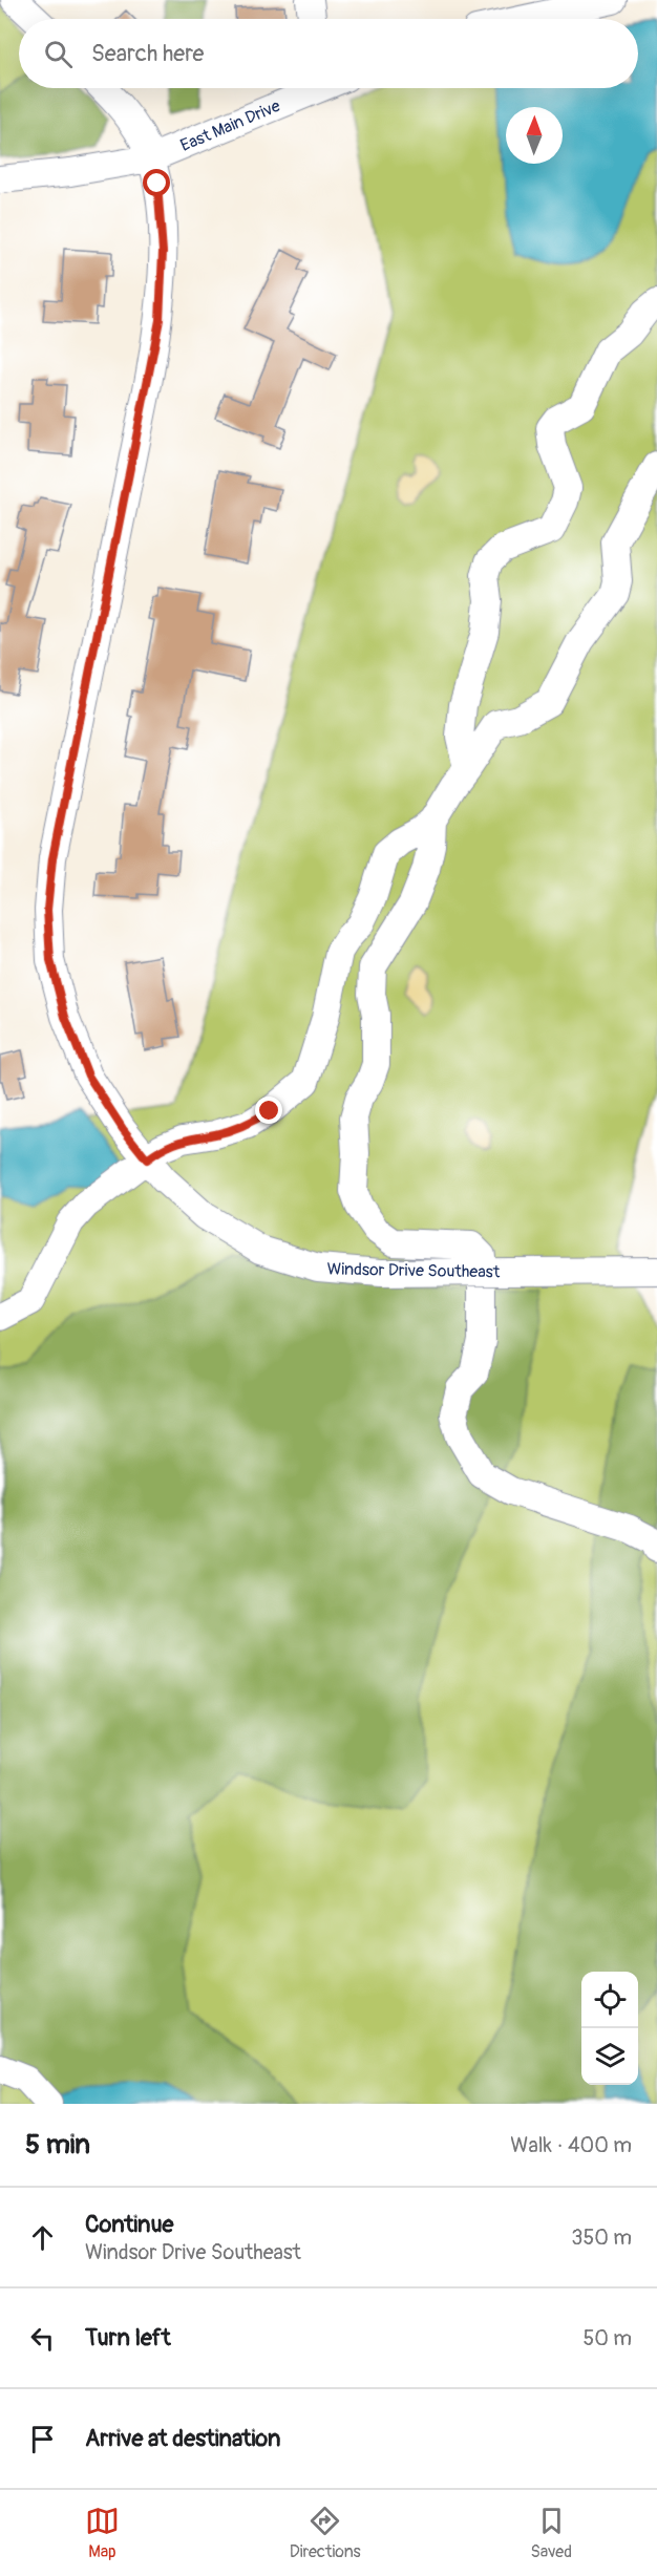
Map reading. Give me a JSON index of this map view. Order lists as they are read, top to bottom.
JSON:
{
  "streets": {
    "street": ["East Main Drive", "Windsor Drive Southeast"]
  },
  "crossings": [
    ["East Main Drive", "Windsor Drive Southeast"]
  ],
  "north": "top",
  "page": {
    "search": "Search here",
    "heading": ["5 min", "Walk · 400 m"],
    "list": [
      ["Continue", "Windsor Drive Southeast", "350 m"],
      ["Turn left", "50 m"],
      "Arrive at destination"
    ],
    "nav": ["Map", "Directions", "Saved"]
  }
}
